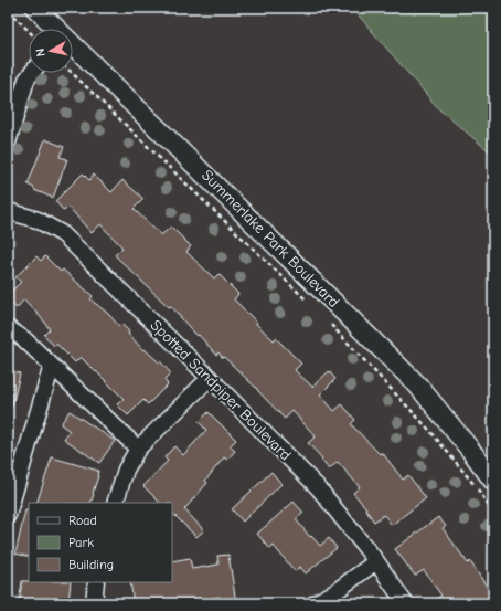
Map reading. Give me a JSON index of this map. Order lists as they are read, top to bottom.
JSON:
{
  "streets": {
    "main road": ["Summerlake Park Boulevard"],
    "street": ["Spotted Sandpiper Boulevard"]
  },
  "legend": ["Road", "Park", "Building"],
  "north": "left"
}
